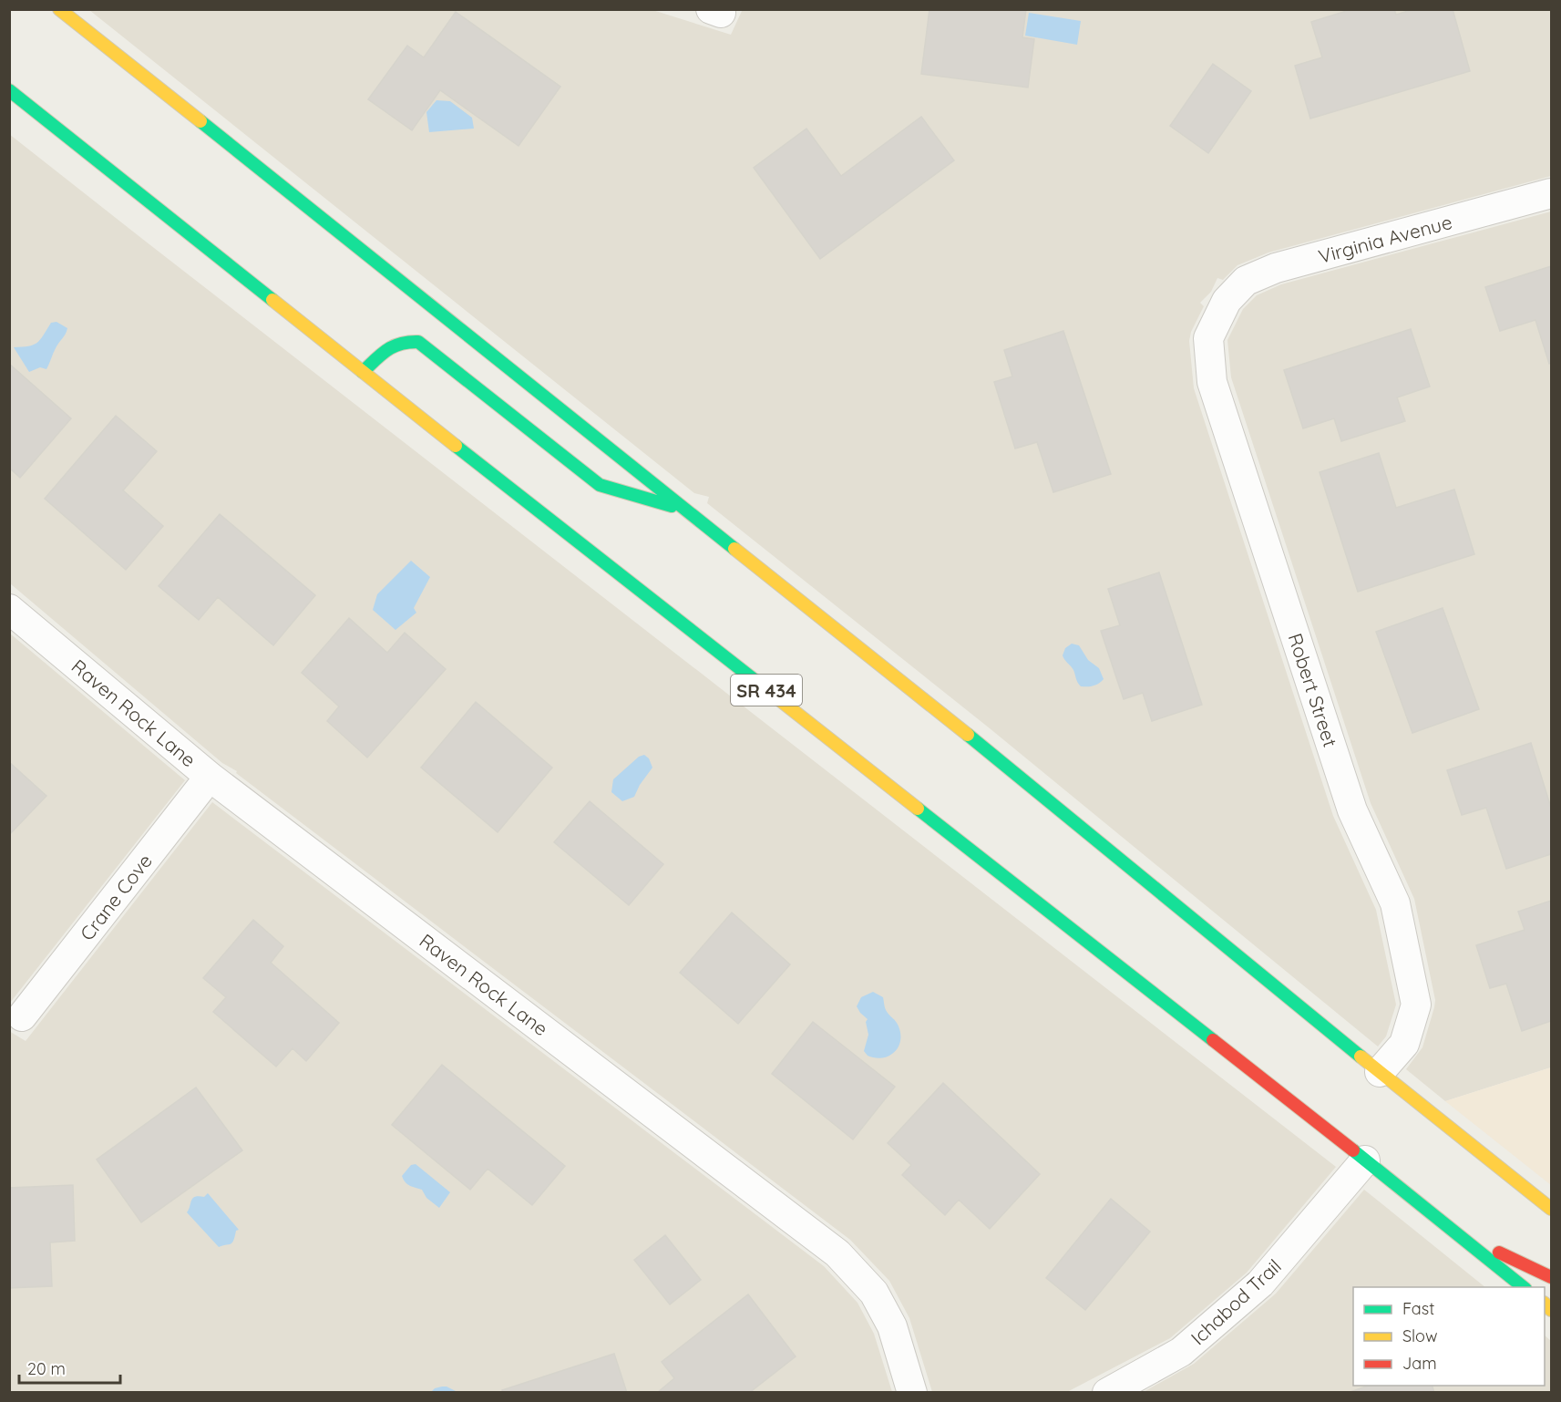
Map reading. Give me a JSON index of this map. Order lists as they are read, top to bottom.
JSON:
{
  "streets": {
    "main road": ["SR 434"],
    "street": [
      "Virginia Avenue",
      "Robert Street",
      "Raven Rock Lane",
      "Crane Cove",
      "Ichabod Trail"
    ]
  },
  "crossings": [
    ["Virginia Avenue", "Robert Street"],
    ["SR 434", "Ichabod Trail"],
    ["Raven Rock Lane", "Crane Cove"]
  ],
  "legend": ["Fast", "Slow", "Jam"],
  "scale_bar": "20 m"
}
